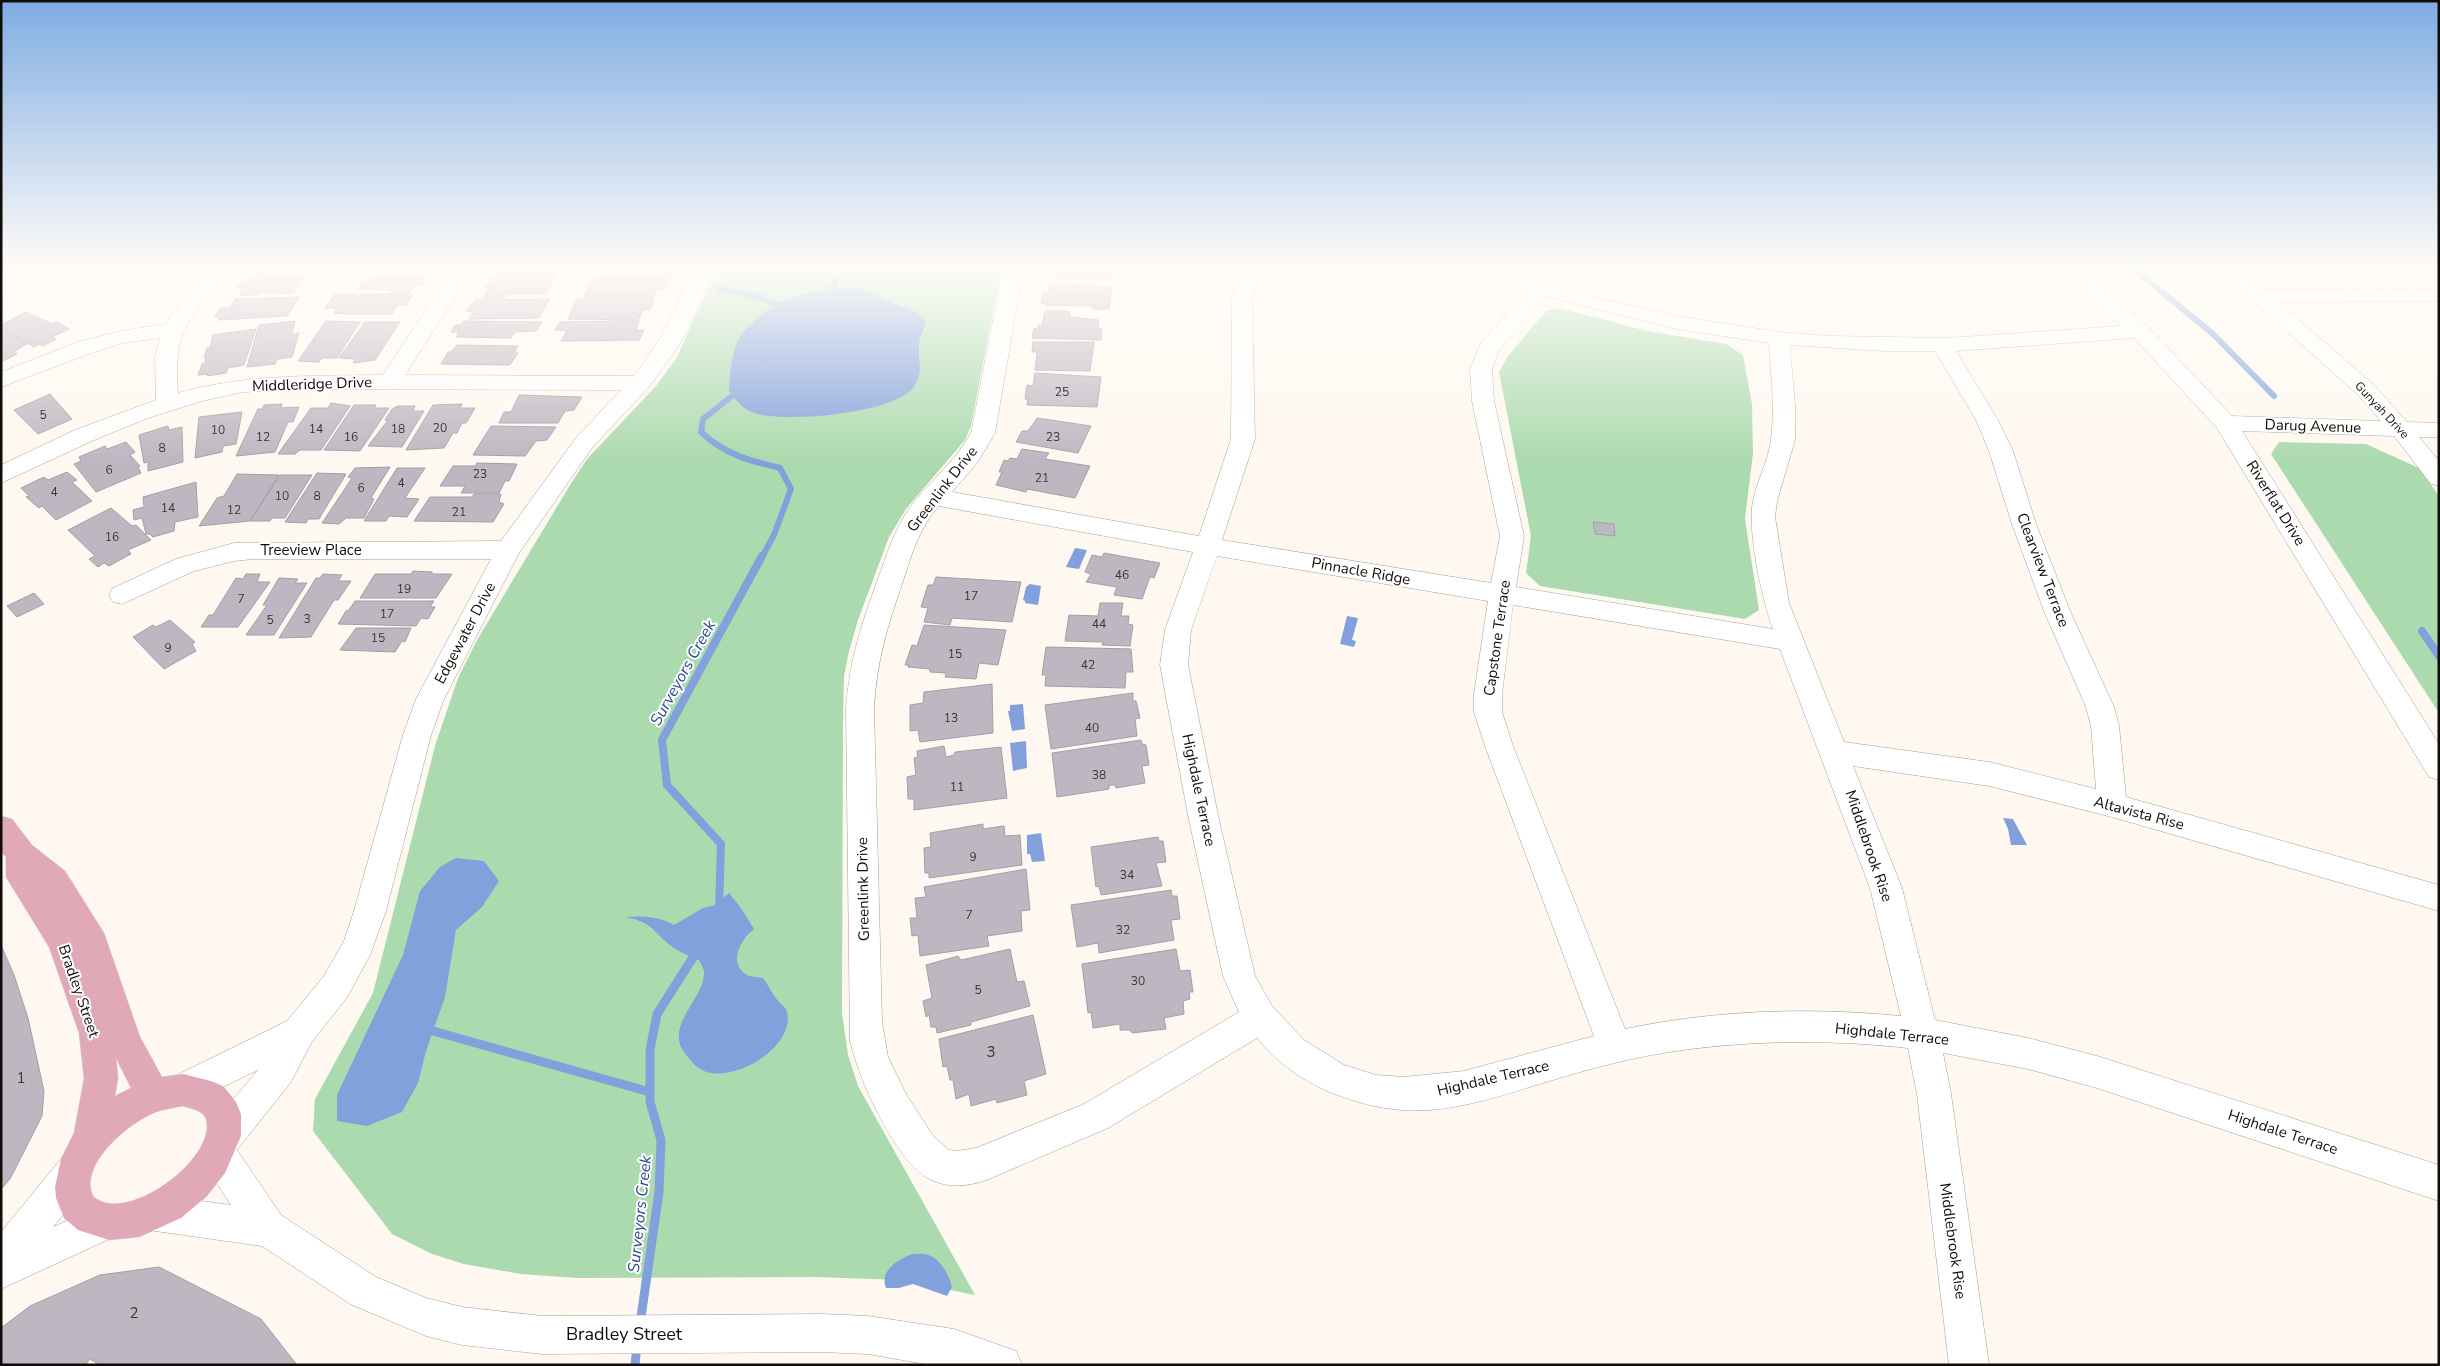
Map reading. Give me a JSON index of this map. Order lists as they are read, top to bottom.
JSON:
{
  "streets": {
    "main road": ["Bradley Street"],
    "street": [
      "Middleridge Drive",
      "Gunyah Drive",
      "Darug Avenue",
      "Greenlink Drive",
      "Riverflat Drive",
      "Treeview Place",
      "Clearview Terrace",
      "Pinnacle Ridge",
      "Edgewater Drive",
      "Capstone Terrace",
      "Highdale Terrace",
      "Altavista Rise",
      "Middlebrook Rise"
    ]
  },
  "crossings": [
    ["Middleridge Drive", "Edgewater Drive"],
    ["Gunyah Drive", "Darug Avenue"],
    ["Darug Avenue", "Riverflat Drive"],
    ["Greenlink Drive", "Pinnacle Ridge"],
    ["Greenlink Drive", "Highdale Terrace"],
    ["Treeview Place", "Edgewater Drive"],
    ["Clearview Terrace", "Altavista Rise"],
    ["Pinnacle Ridge", "Capstone Terrace"],
    ["Pinnacle Ridge", "Highdale Terrace"],
    ["Pinnacle Ridge", "Middlebrook Rise"],
    ["Edgewater Drive", "Bradley Street"],
    ["Capstone Terrace", "Highdale Terrace"],
    ["Highdale Terrace", "Middlebrook Rise"],
    ["Altavista Rise", "Middlebrook Rise"]
  ],
  "water": ["Surveyors Creek"],
  "house_numbers": [
    "25",
    "5",
    "20",
    "14",
    "18",
    "10",
    "12",
    "16",
    "23",
    "8",
    "6",
    "23",
    "21",
    "4",
    "6",
    "4",
    "10",
    "8",
    "14",
    "12",
    "21",
    "16",
    "46",
    "19",
    "17",
    "7",
    "17",
    "3",
    "5",
    "44",
    "15",
    "9",
    "15",
    "42",
    "13",
    "40",
    "38",
    "11",
    "9",
    "34",
    "7",
    "32",
    "30",
    "5",
    "3",
    "1",
    "2"
  ]
}
